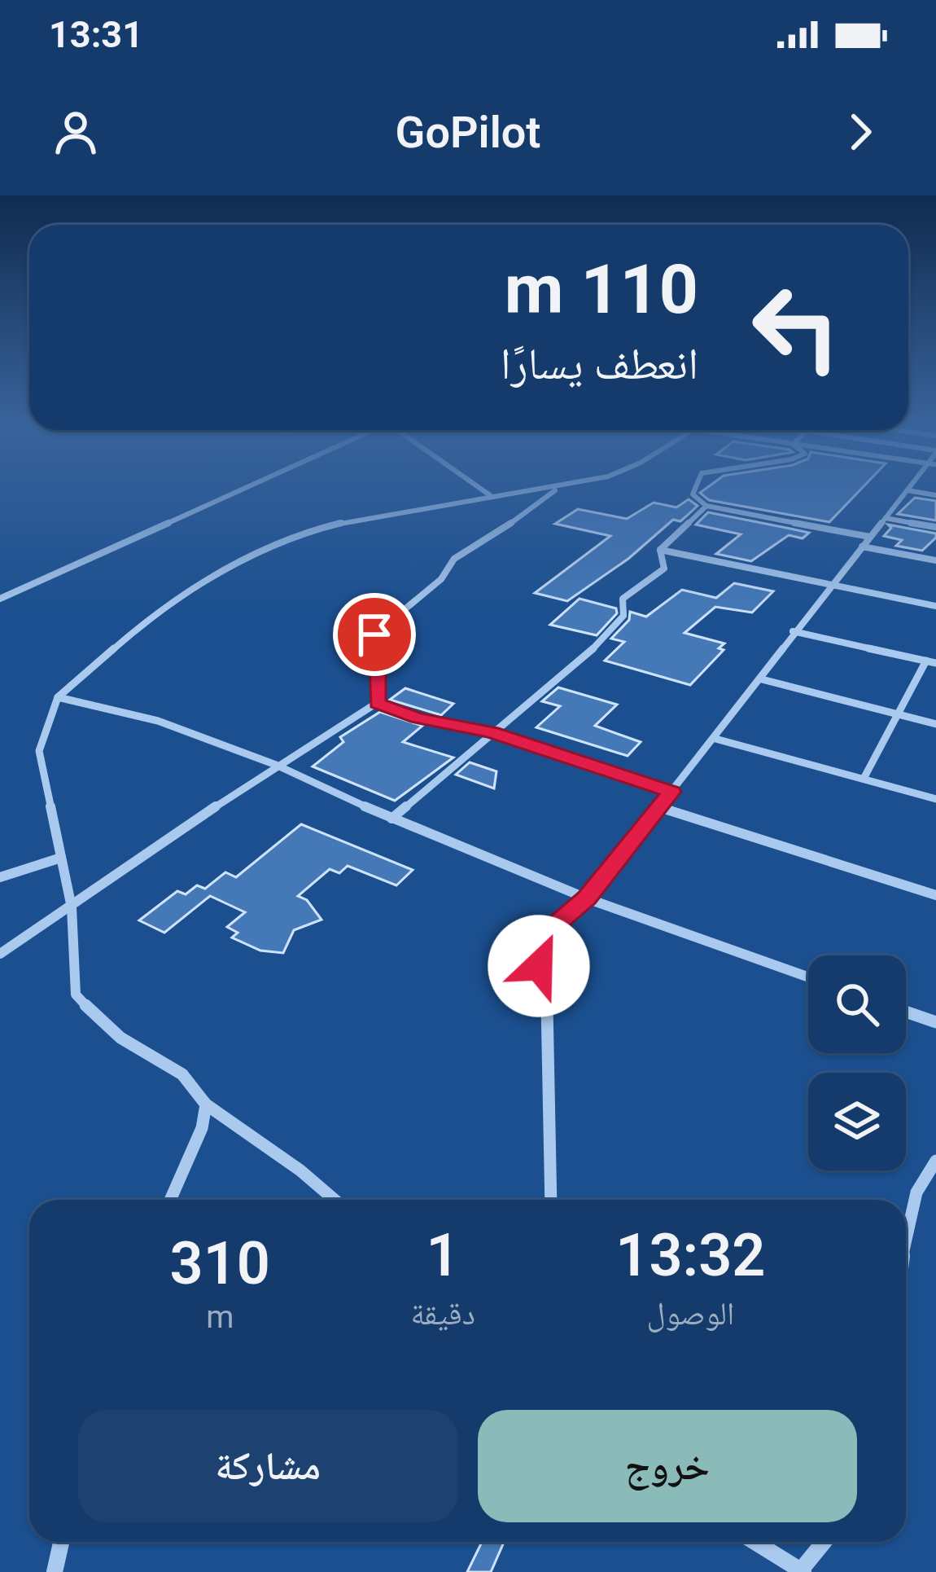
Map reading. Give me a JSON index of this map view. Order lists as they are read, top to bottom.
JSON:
{
  "page": {
    "status": "13:31",
    "header": "GoPilot",
    "turn": ["110 m", "انعطف يسارًا"],
    "eta": [
      "13:32",
      "الوصول",
      "1",
      "دقيقة",
      "310",
      "m"
    ],
    "buttons": ["خروج", "مشاركة"]
  }
}
